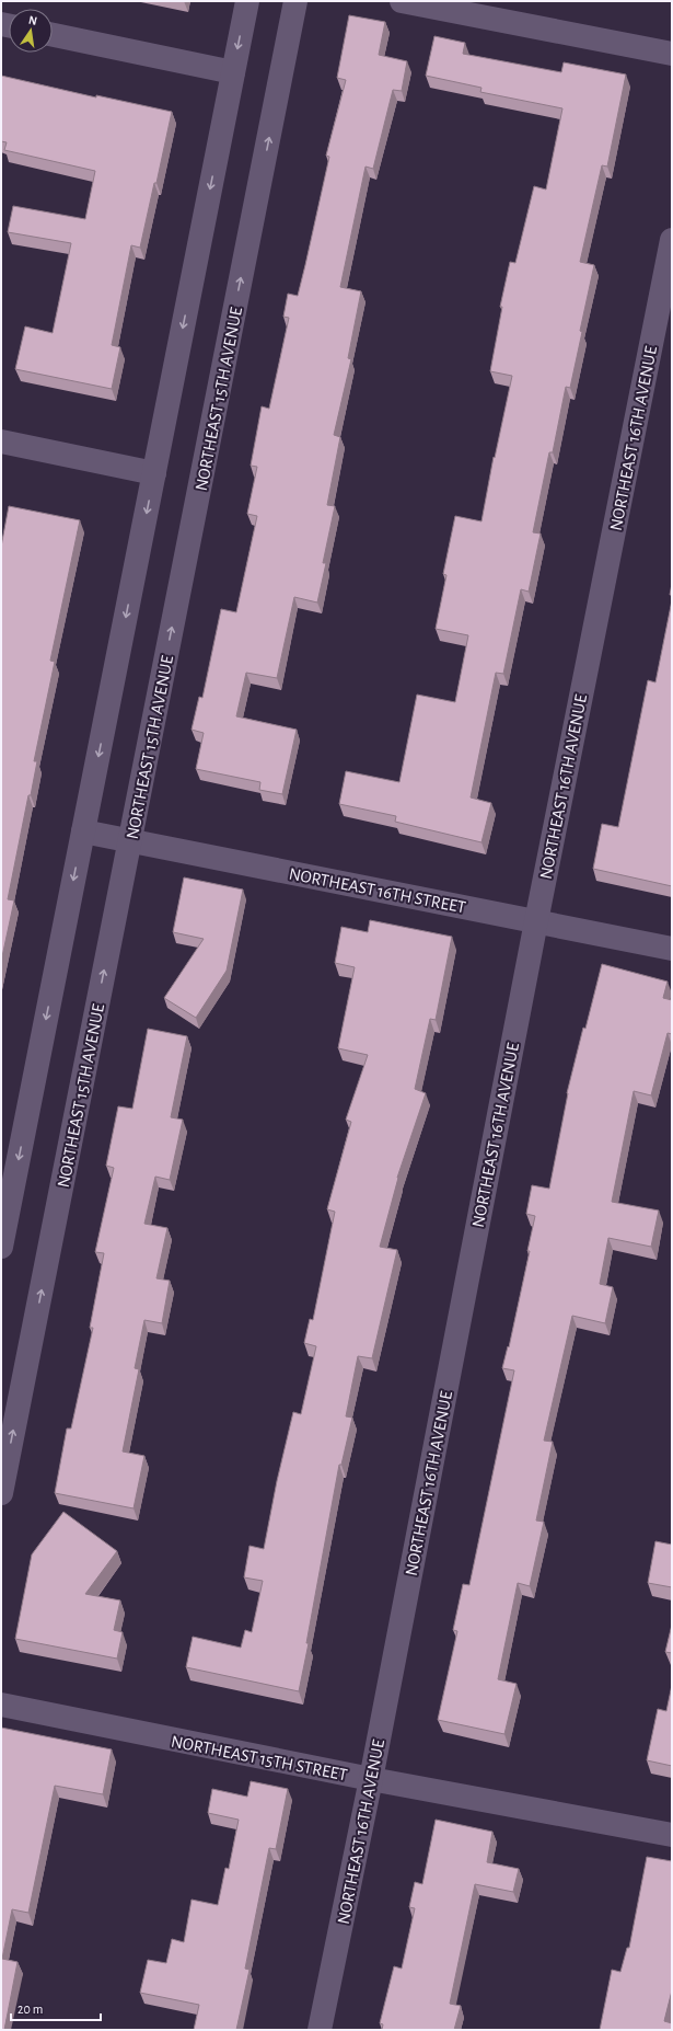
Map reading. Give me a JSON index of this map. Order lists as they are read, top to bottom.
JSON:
{
  "streets": {
    "street": [
      "NORTHEAST 15TH AVENUE",
      "NORTHEAST 16TH AVENUE",
      "NORTHEAST 16TH STREET",
      "NORTHEAST 15TH STREET"
    ]
  },
  "crossings": [
    ["NORTHEAST 15TH AVENUE", "NORTHEAST 16TH STREET"],
    ["NORTHEAST 16TH AVENUE", "NORTHEAST 16TH STREET"],
    ["NORTHEAST 16TH AVENUE", "NORTHEAST 15TH STREET"]
  ],
  "scale_bar": "20 m",
  "north": "top"
}
